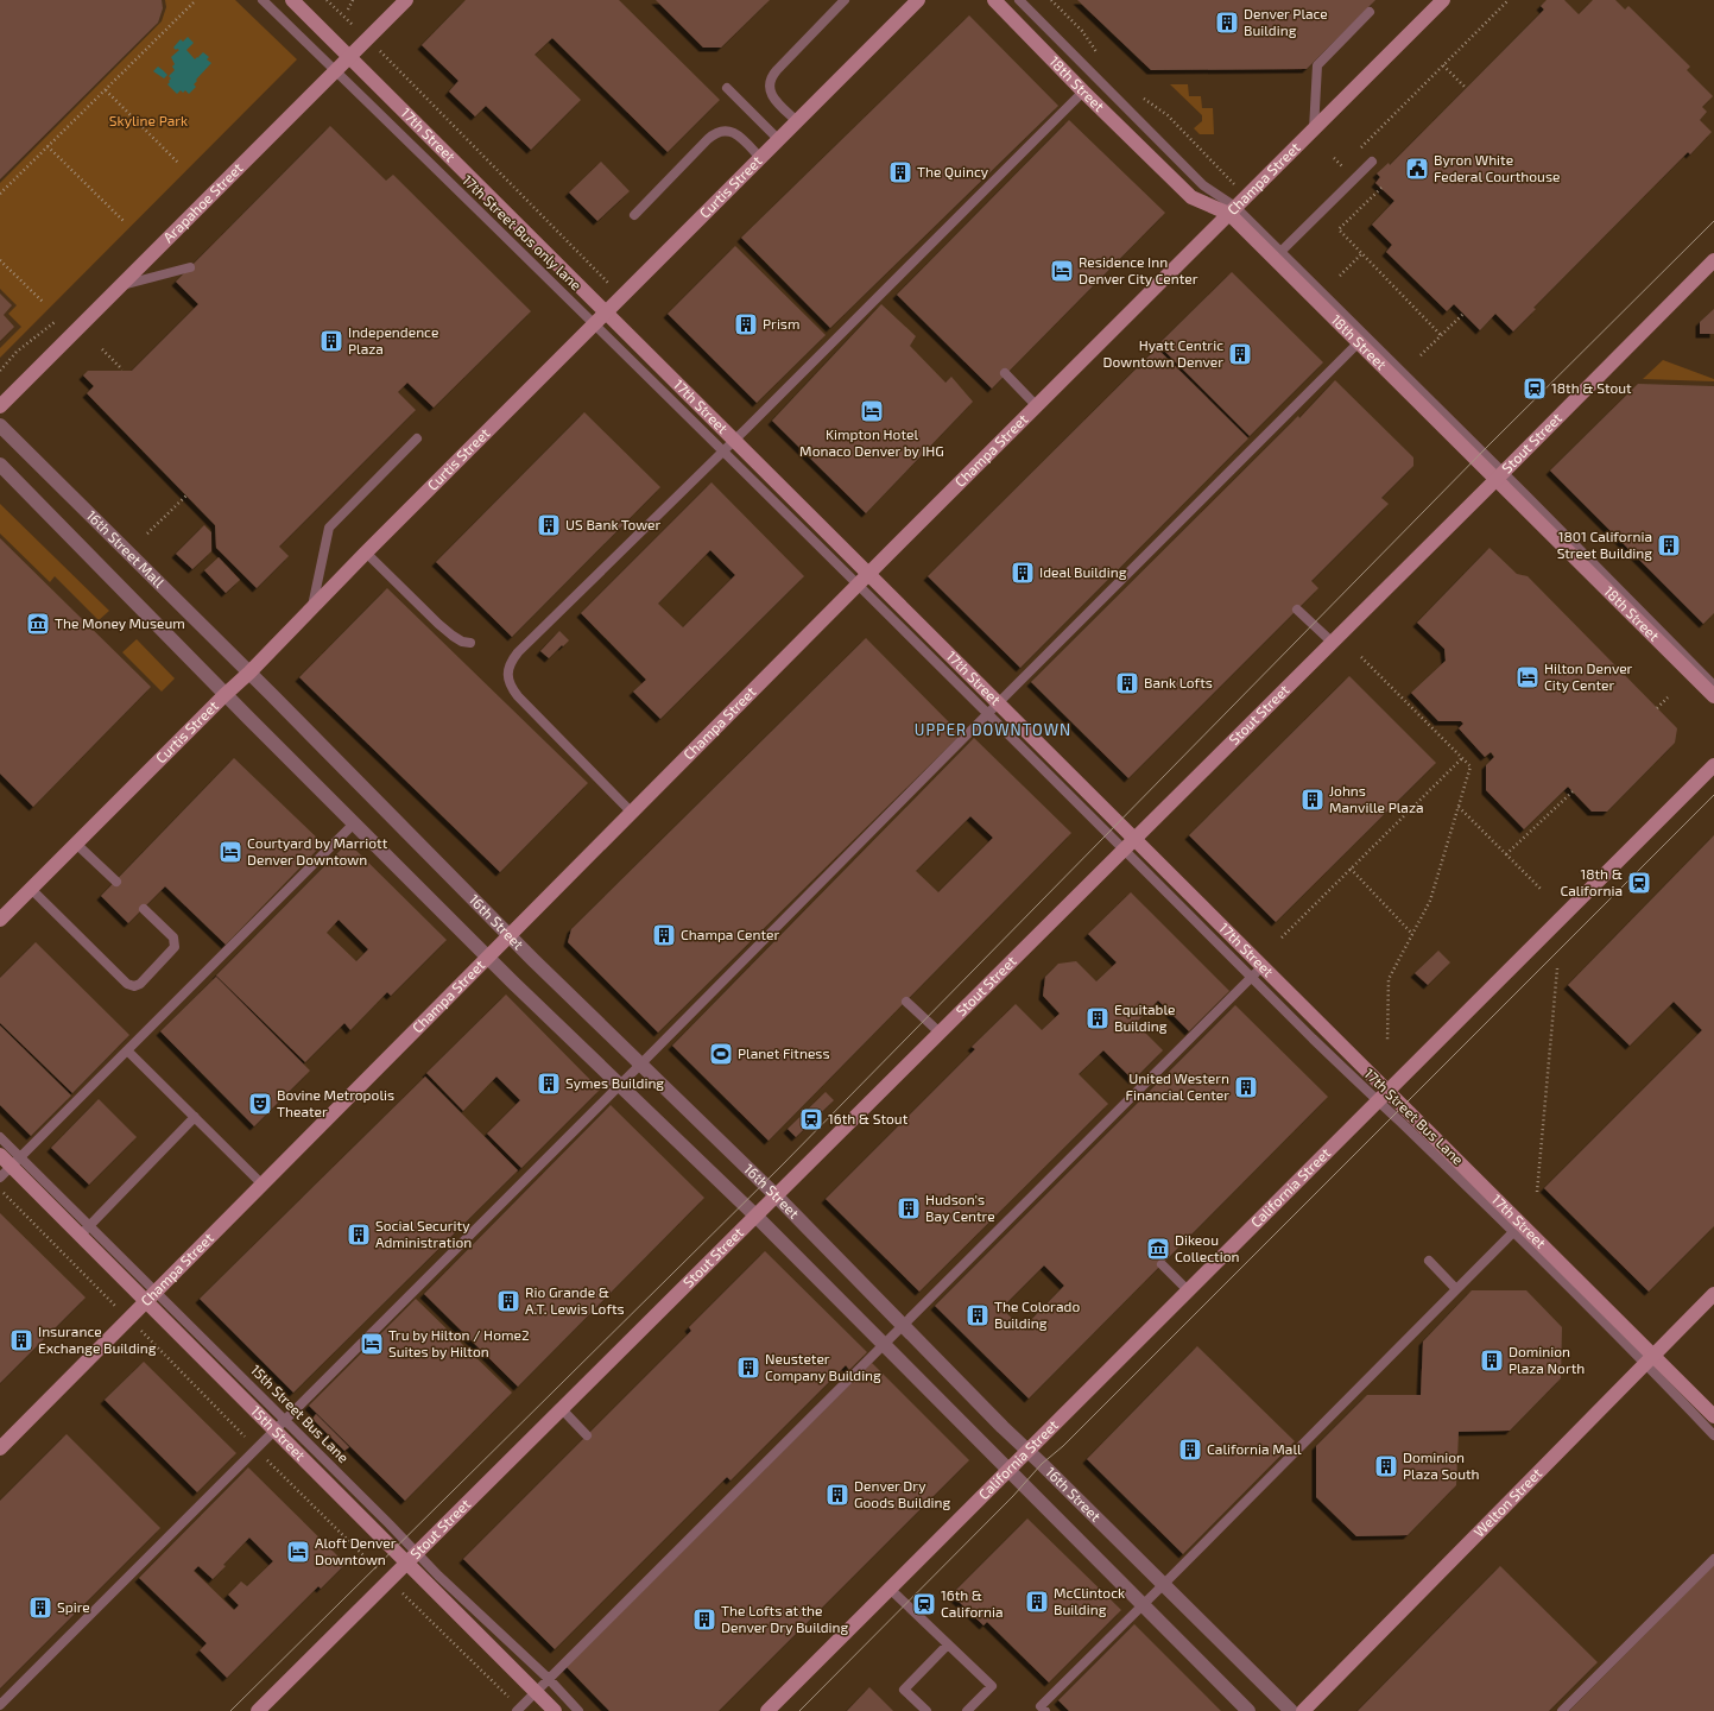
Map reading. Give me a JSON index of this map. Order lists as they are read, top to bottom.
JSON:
{
  "streets": {
    "main road": [
      "18th Street",
      "17th Street",
      "Champa Street",
      "Curtis Street",
      "Arapahoe Street",
      "Stout Street",
      "California Street",
      "15th Street",
      "Welton Street"
    ],
    "street": ["16th Street Mall", "16th Street"],
    "lane": ["17th Street Bus only lane", "17th Street Bus Lane"]
  },
  "crossings": [
    ["18th Street", "Champa Street"],
    ["18th Street", "Stout Street"],
    ["17th Street", "Champa Street"],
    ["17th Street", "Curtis Street"],
    ["17th Street", "Arapahoe Street"],
    ["17th Street", "17th Street Bus only lane"],
    ["17th Street", "Stout Street"],
    ["17th Street", "17th Street Bus Lane"],
    ["17th Street", "California Street"],
    ["17th Street", "Welton Street"],
    ["Champa Street", "16th Street"],
    ["Champa Street", "15th Street"],
    ["Curtis Street", "17th Street Bus only lane"],
    ["Curtis Street", "16th Street Mall"],
    ["Curtis Street", "16th Street"],
    ["Arapahoe Street", "17th Street Bus only lane"],
    ["Stout Street", "16th Street"],
    ["Stout Street", "17th Street Bus Lane"],
    ["Stout Street", "15th Street"],
    ["16th Street Mall", "16th Street"],
    ["16th Street", "California Street"],
    ["17th Street Bus Lane", "California Street"]
  ],
  "districts": ["UPPER DOWNTOWN"],
  "parks": ["Skyline Park"],
  "places": {
    "building": [
      "Denver Place Building",
      "The Quincy",
      "Prism",
      "Independence Plaza",
      "Hyatt Centric Downtown Denver",
      "US Bank Tower",
      "1801 California Street Building",
      "Ideal Building",
      "Bank Lofts",
      "Johns Manville Plaza",
      "Champa Center",
      "Equitable Building",
      "Symes Building",
      "United Western Financial Center",
      "Hudson's Bay Centre",
      "Social Security Administration",
      "Rio Grande & A.T. Lewis Lofts",
      "The Colorado Building",
      "Insurance Exchange Building",
      "Dominion Plaza North",
      "Neusteter Company Building",
      "California Mall",
      "Dominion Plaza South",
      "Denver Dry Goods Building",
      "McClintock Building",
      "Spire",
      "The Lofts at the Denver Dry Building"
    ],
    "public building": ["Byron White Federal Courthouse"],
    "hotel": [
      "Residence Inn Denver City Center",
      "Kimpton Hotel Monaco Denver by IHG",
      "Hilton Denver City Center",
      "Courtyard by Marriott Denver Downtown",
      "Tru by Hilton / Home2 Suites by Hilton",
      "Aloft Denver Downtown"
    ],
    "station": [
      "18th & Stout",
      "18th & California",
      "16th & Stout",
      "16th & California"
    ],
    "museum": ["The Money Museum", "Dikeou Collection"],
    "sports": ["Planet Fitness"],
    "theatre": ["Bovine Metropolis Theater"]
  }
}
